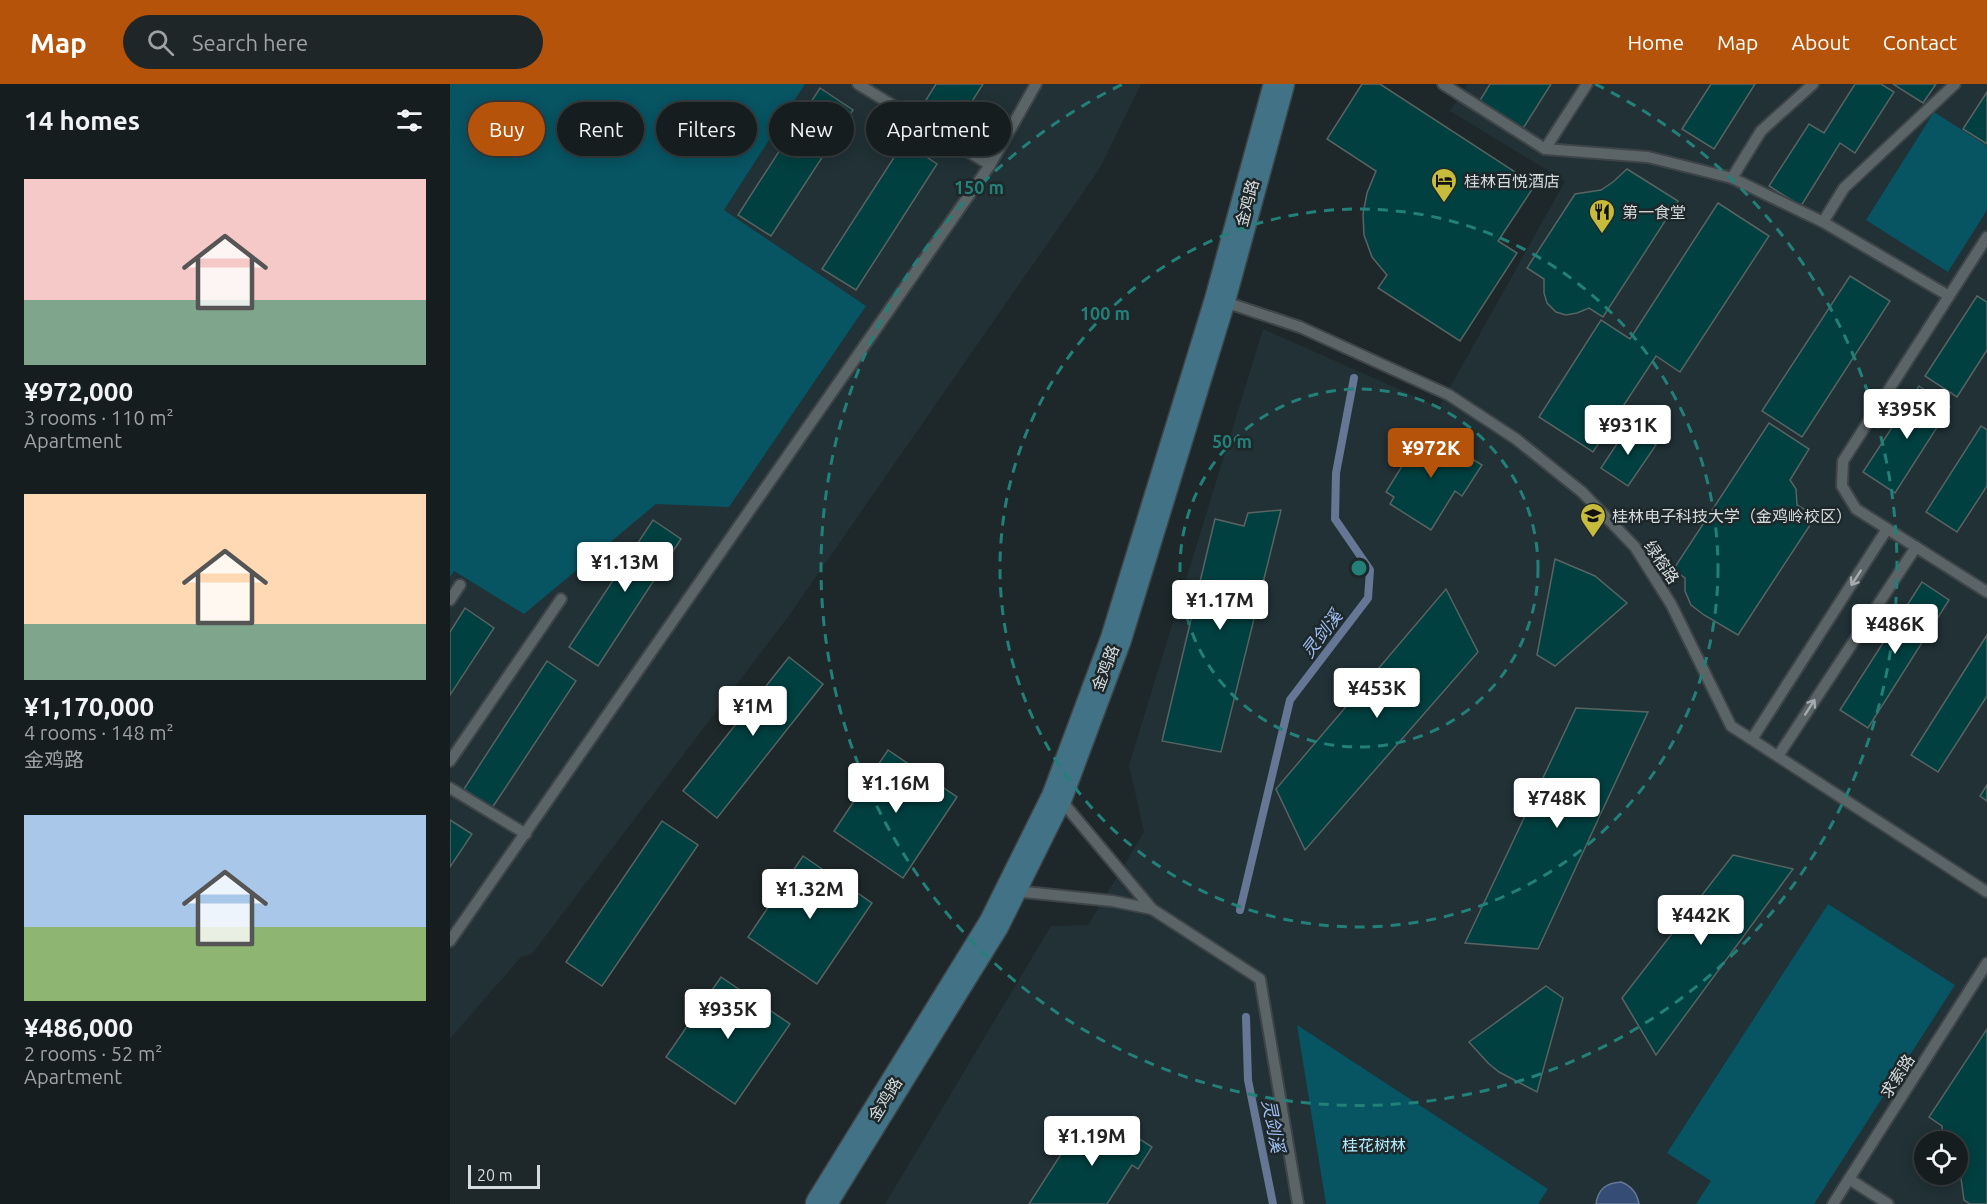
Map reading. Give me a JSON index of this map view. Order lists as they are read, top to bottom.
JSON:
{
  "streets": {
    "main road": ["金鸡路"],
    "lane": ["绿榕路", "求索路"]
  },
  "crossings": [
    ["金鸡路", "绿榕路"]
  ],
  "water": ["灵剑溪"],
  "parks": ["桂花树林"],
  "places": {
    "hotel": ["桂林百悦酒店"],
    "restaurant": ["第一食堂"],
    "school or university": ["桂林电子科技大学（金鸡岭校区）"]
  },
  "scale_bar": "20 m",
  "page": {
    "header": "Map",
    "search": "Search here",
    "nav": [
      "Home",
      "Map",
      "About",
      "Contact"
    ],
    "heading": "14 homes",
    "chip": [
      "Buy",
      "Rent",
      "Filters",
      "New",
      "Apartment"
    ],
    "list": [
      {
        "name": "¥972,000",
        "note": "3 rooms · 110 m² · Apartment"
      },
      {
        "name": "¥1,170,000",
        "note": "4 rooms · 148 m² · 金鸡路"
      },
      {
        "name": "¥486,000",
        "note": "2 rooms · 52 m² · Apartment"
      }
    ],
    "price": [
      "¥395K",
      "¥931K",
      "¥972K",
      "¥1.13M",
      "¥1.17M",
      "¥486K",
      "¥453K",
      "¥1M",
      "¥1.16M",
      "¥748K",
      "¥1.32M",
      "¥442K",
      "¥935K",
      "¥1.19M"
    ],
    "scale": "20 m"
  },
  "rings": ["150 m", "100 m", "50 m"]
}
